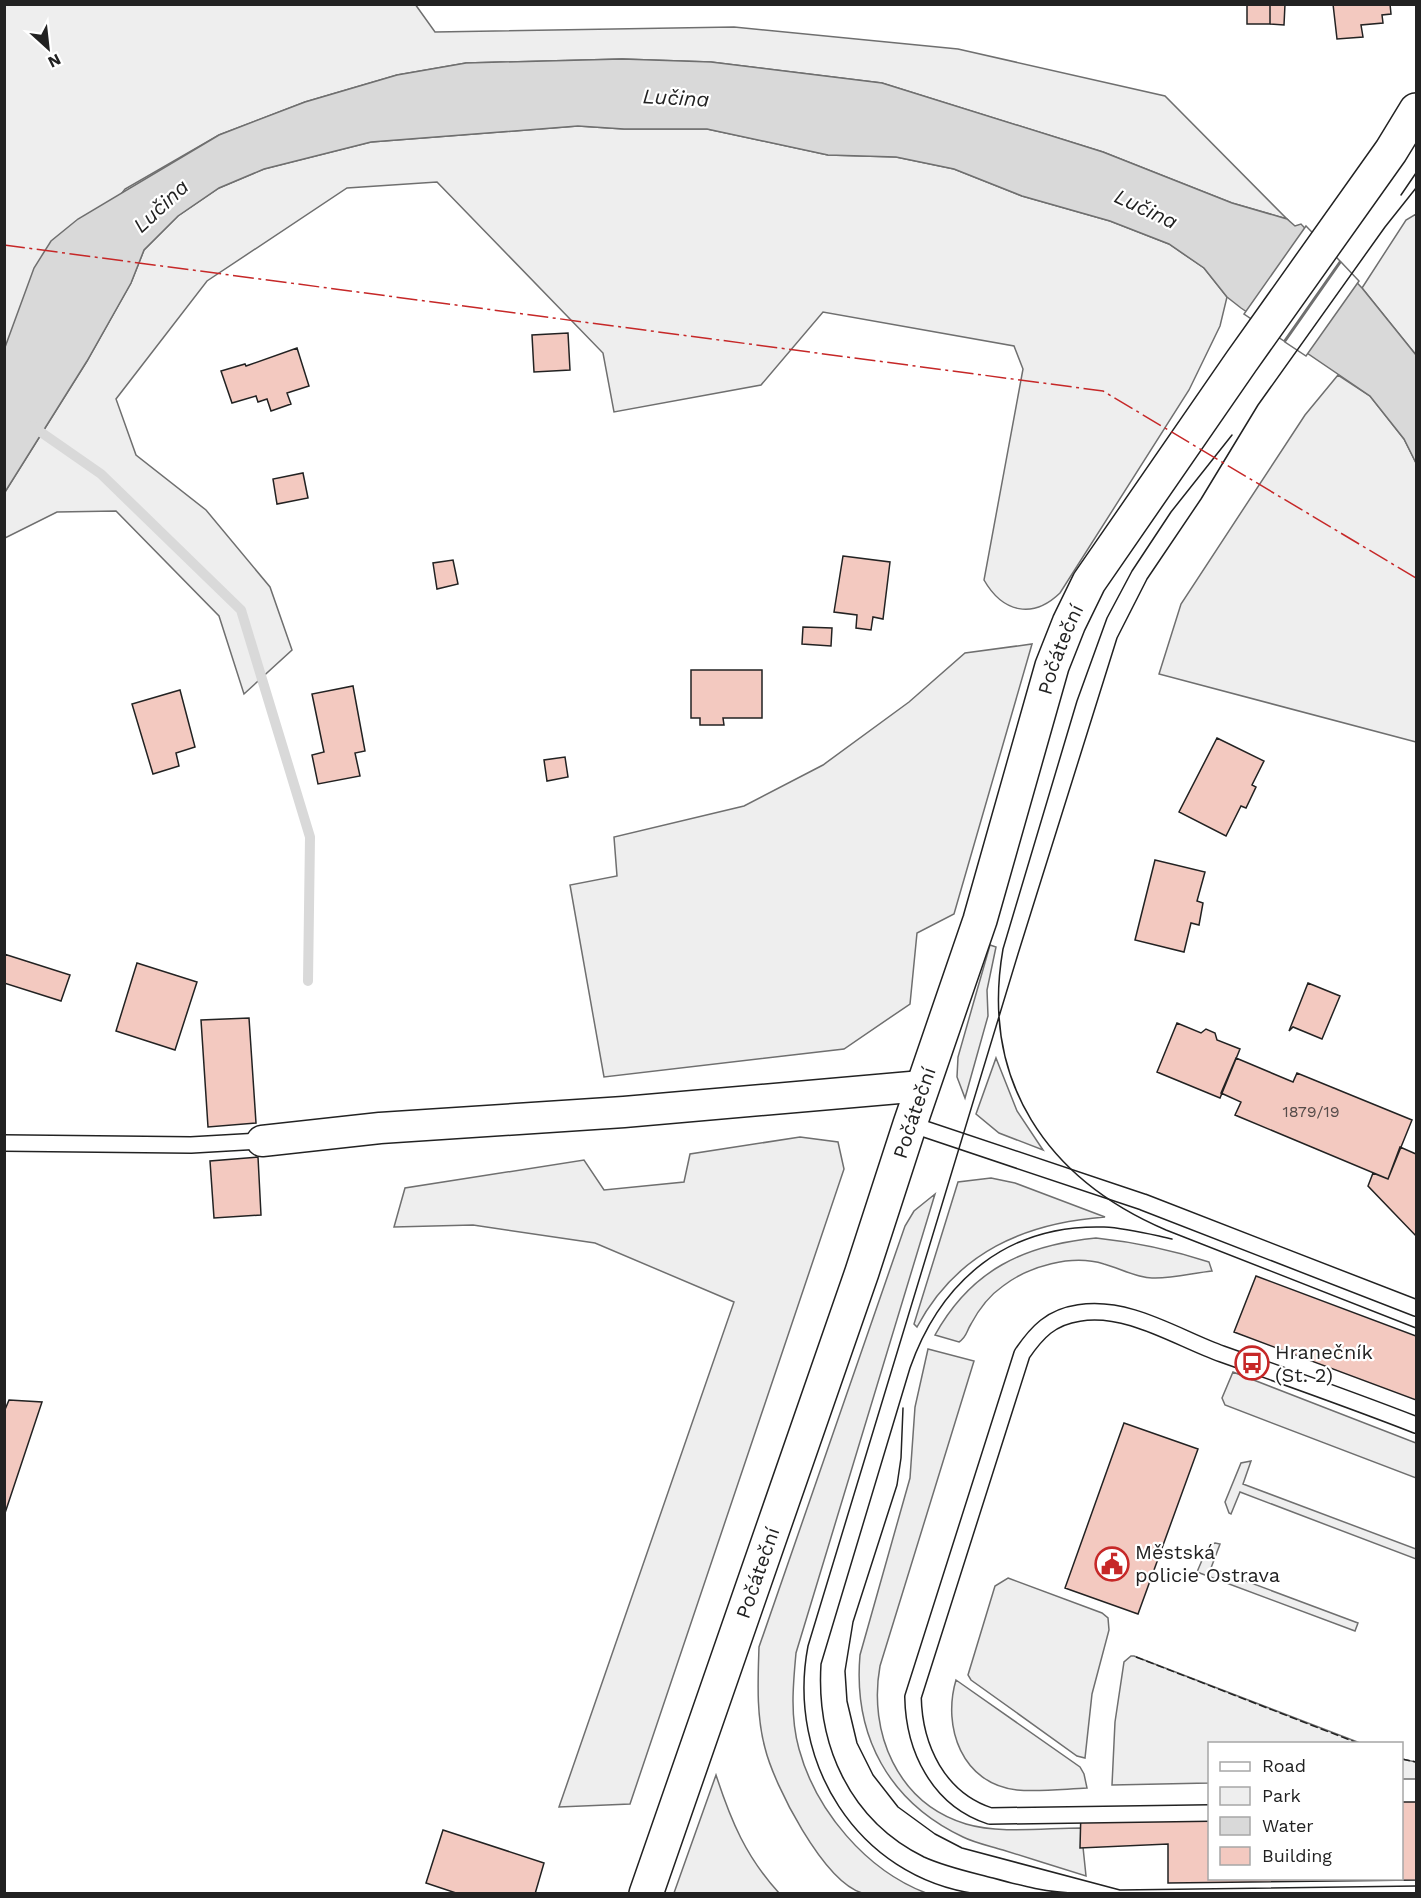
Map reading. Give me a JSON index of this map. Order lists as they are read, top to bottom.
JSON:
{
  "streets": {
    "street": ["Počáteční"]
  },
  "water": ["Lučina"],
  "places": {
    "bus stop": ["Hranečník (St. 2)"],
    "public building": ["Městská policie Ostrava"]
  },
  "house_numbers": ["1879/19"],
  "legend": [
    "Road",
    "Park",
    "Water",
    "Building"
  ],
  "north": "bottom right"
}
